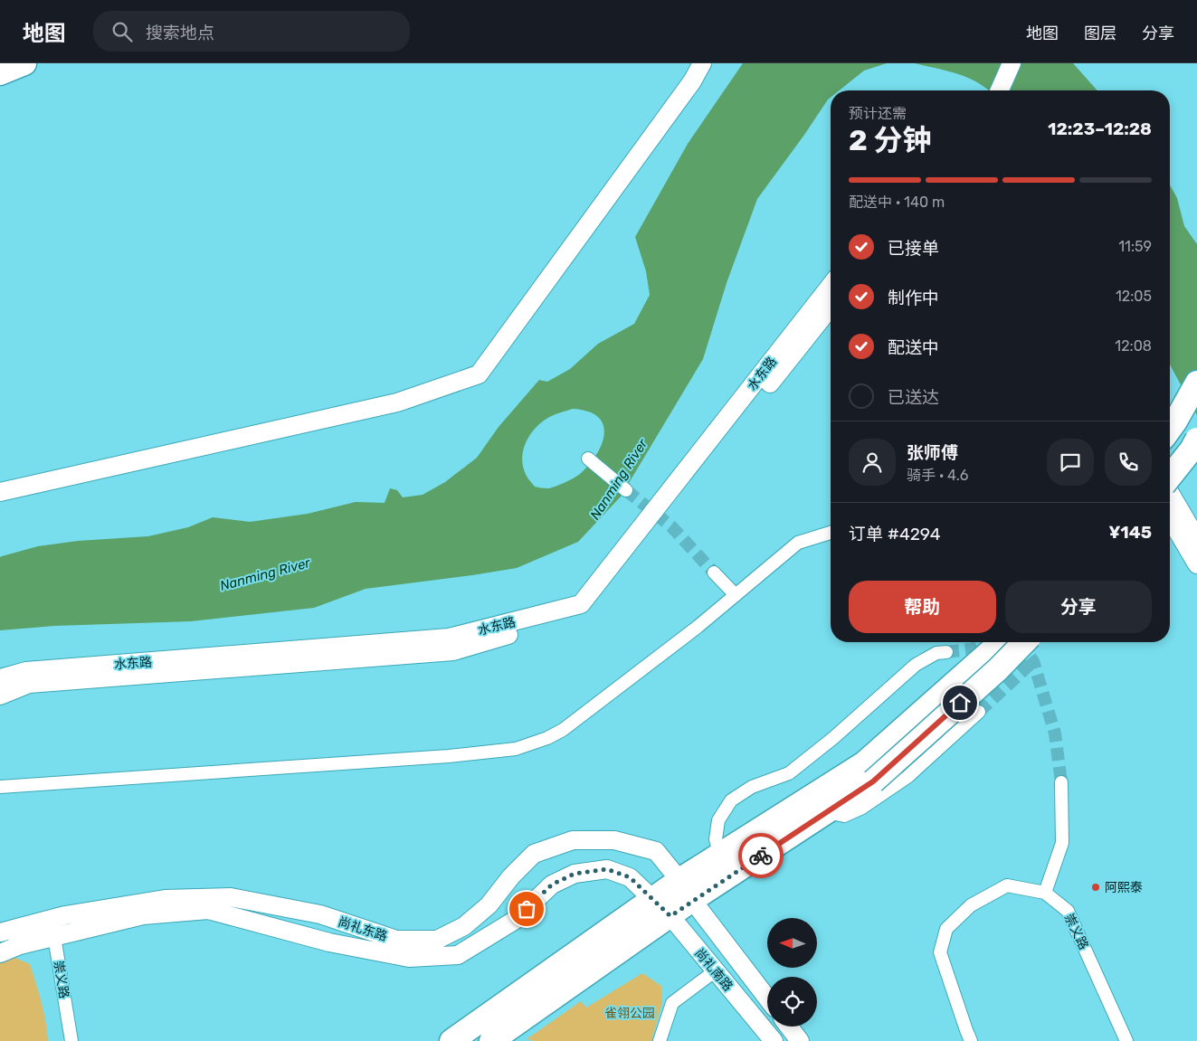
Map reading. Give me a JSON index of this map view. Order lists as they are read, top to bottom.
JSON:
{
  "streets": {
    "main road": ["水东路", "尚礼东路", "尚礼南路"],
    "street": ["崇义路"]
  },
  "crossings": [
    ["尚礼东路", "崇义路"],
    ["尚礼东路", "尚礼南路"]
  ],
  "water": ["Nanming River"],
  "parks": ["雀翎公园"],
  "places": ["阿熙泰"],
  "north": "left",
  "page": {
    "header": "地图",
    "search": "搜索地点",
    "nav": ["地图", "图层", "分享"],
    "heading": ["2 分钟", "预计还需", "12:23–12:28"],
    "panel": [
      "张师傅",
      "骑手 · 4.6",
      "订单 #4294",
      "¥145"
    ],
    "bar": "配送中 · 140 m",
    "list": [
      ["已接单", "11:59"],
      ["制作中", "12:05"],
      ["配送中", "12:08"],
      "已送达"
    ],
    "buttons": ["帮助", "分享"]
  }
}
